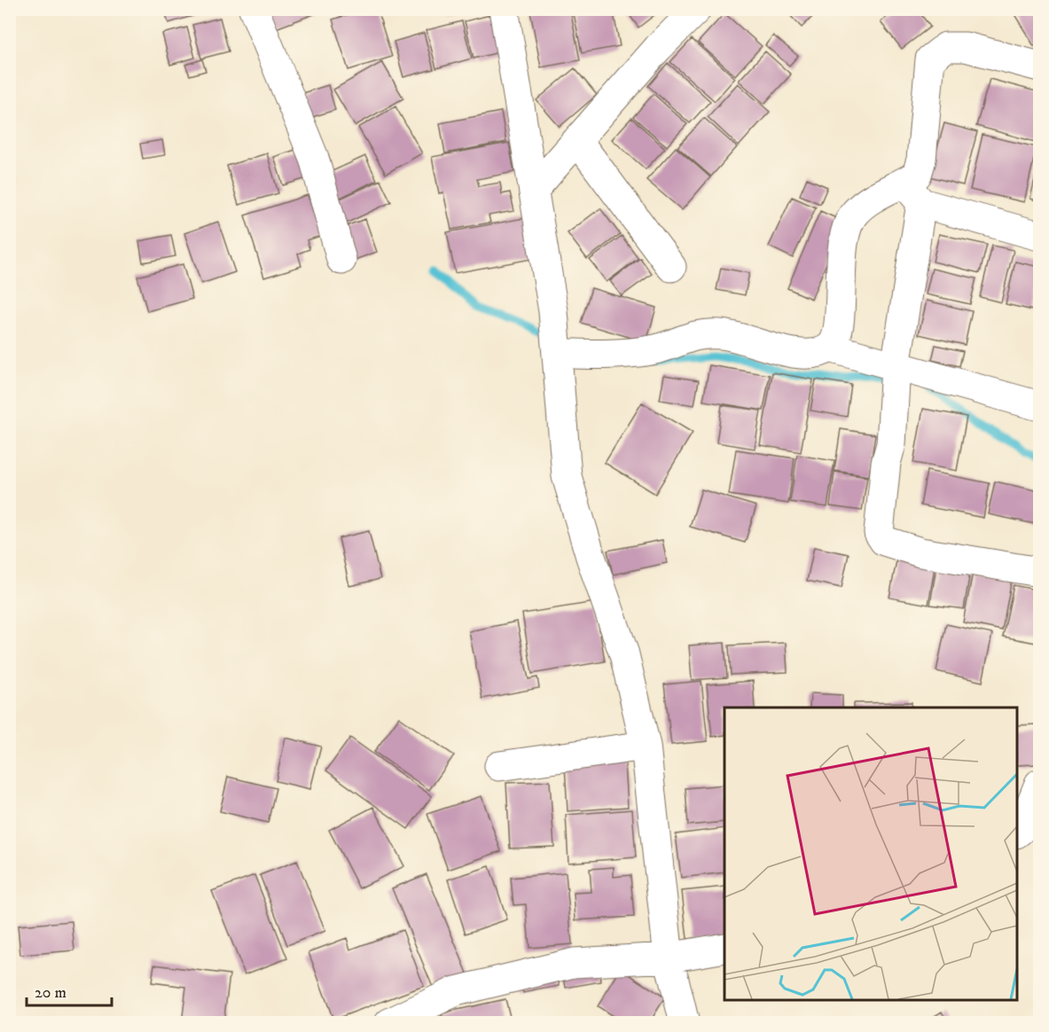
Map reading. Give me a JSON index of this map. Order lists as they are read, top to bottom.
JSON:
{
  "scale_bar": "20 m"
}
